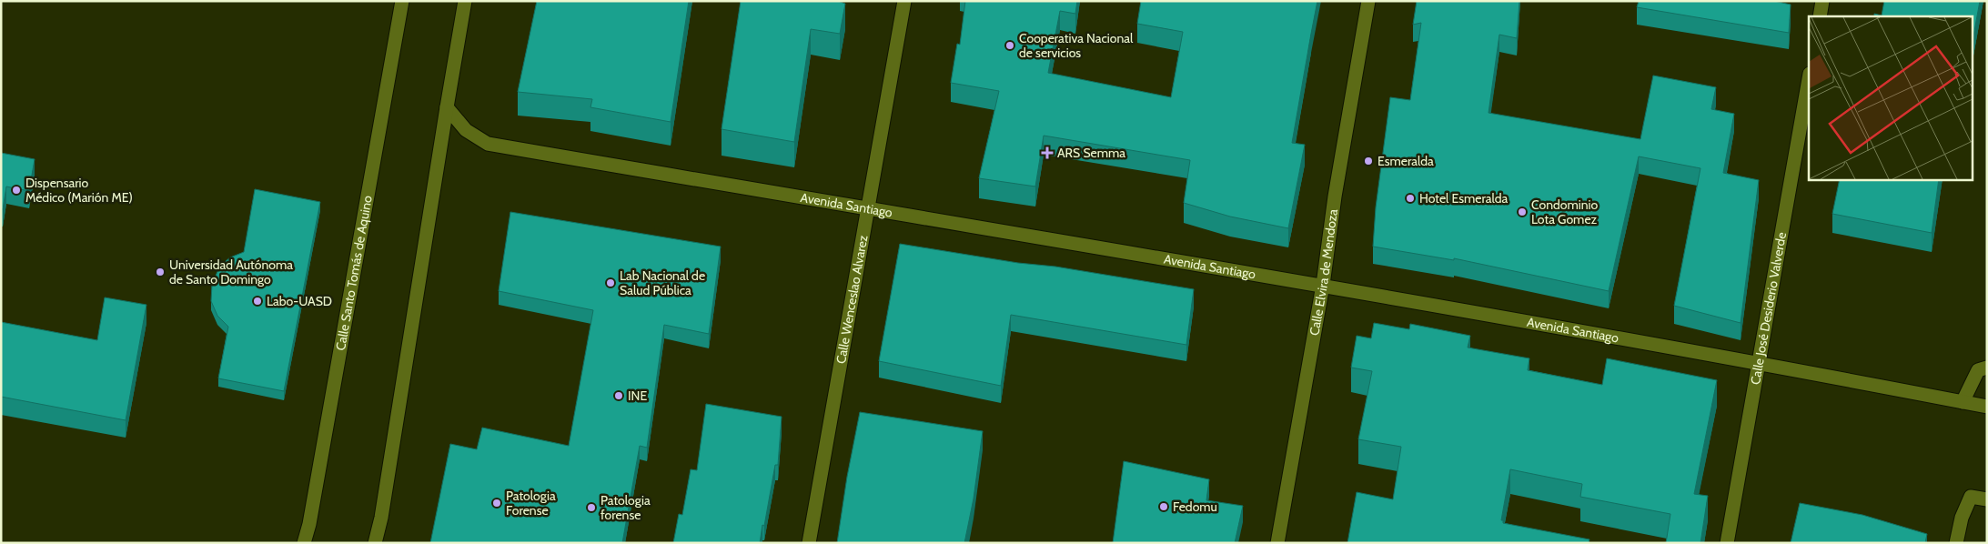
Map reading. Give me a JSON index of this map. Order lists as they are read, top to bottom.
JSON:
{
  "streets": {
    "street": [
      "Avenida Santiago",
      "Calle Santo Tomás de Aquino",
      "Calle Elvira de Mendoza",
      "Calle Wenceslao Alvarez",
      "Calle José Desiderio Valverde"
    ]
  },
  "crossings": [
    ["Avenida Santiago", "Calle Elvira de Mendoza"],
    ["Avenida Santiago", "Calle Wenceslao Alvarez"],
    ["Avenida Santiago", "Calle José Desiderio Valverde"]
  ],
  "places": {
    "other": [
      "Cooperativa Nacional de servicios",
      "Esmeralda",
      "Dispensario Médico (Marión ME)",
      "Hotel Esmeralda",
      "Condominio Lota Gomez",
      "Universidad Autónoma de Santo Domingo",
      "Lab Nacional de Salud Pública",
      "Labo-UASD",
      "INE",
      "Patologia Forense",
      "Fedomu",
      "Patologia forense"
    ],
    "health": ["ARS Semma"]
  }
}
